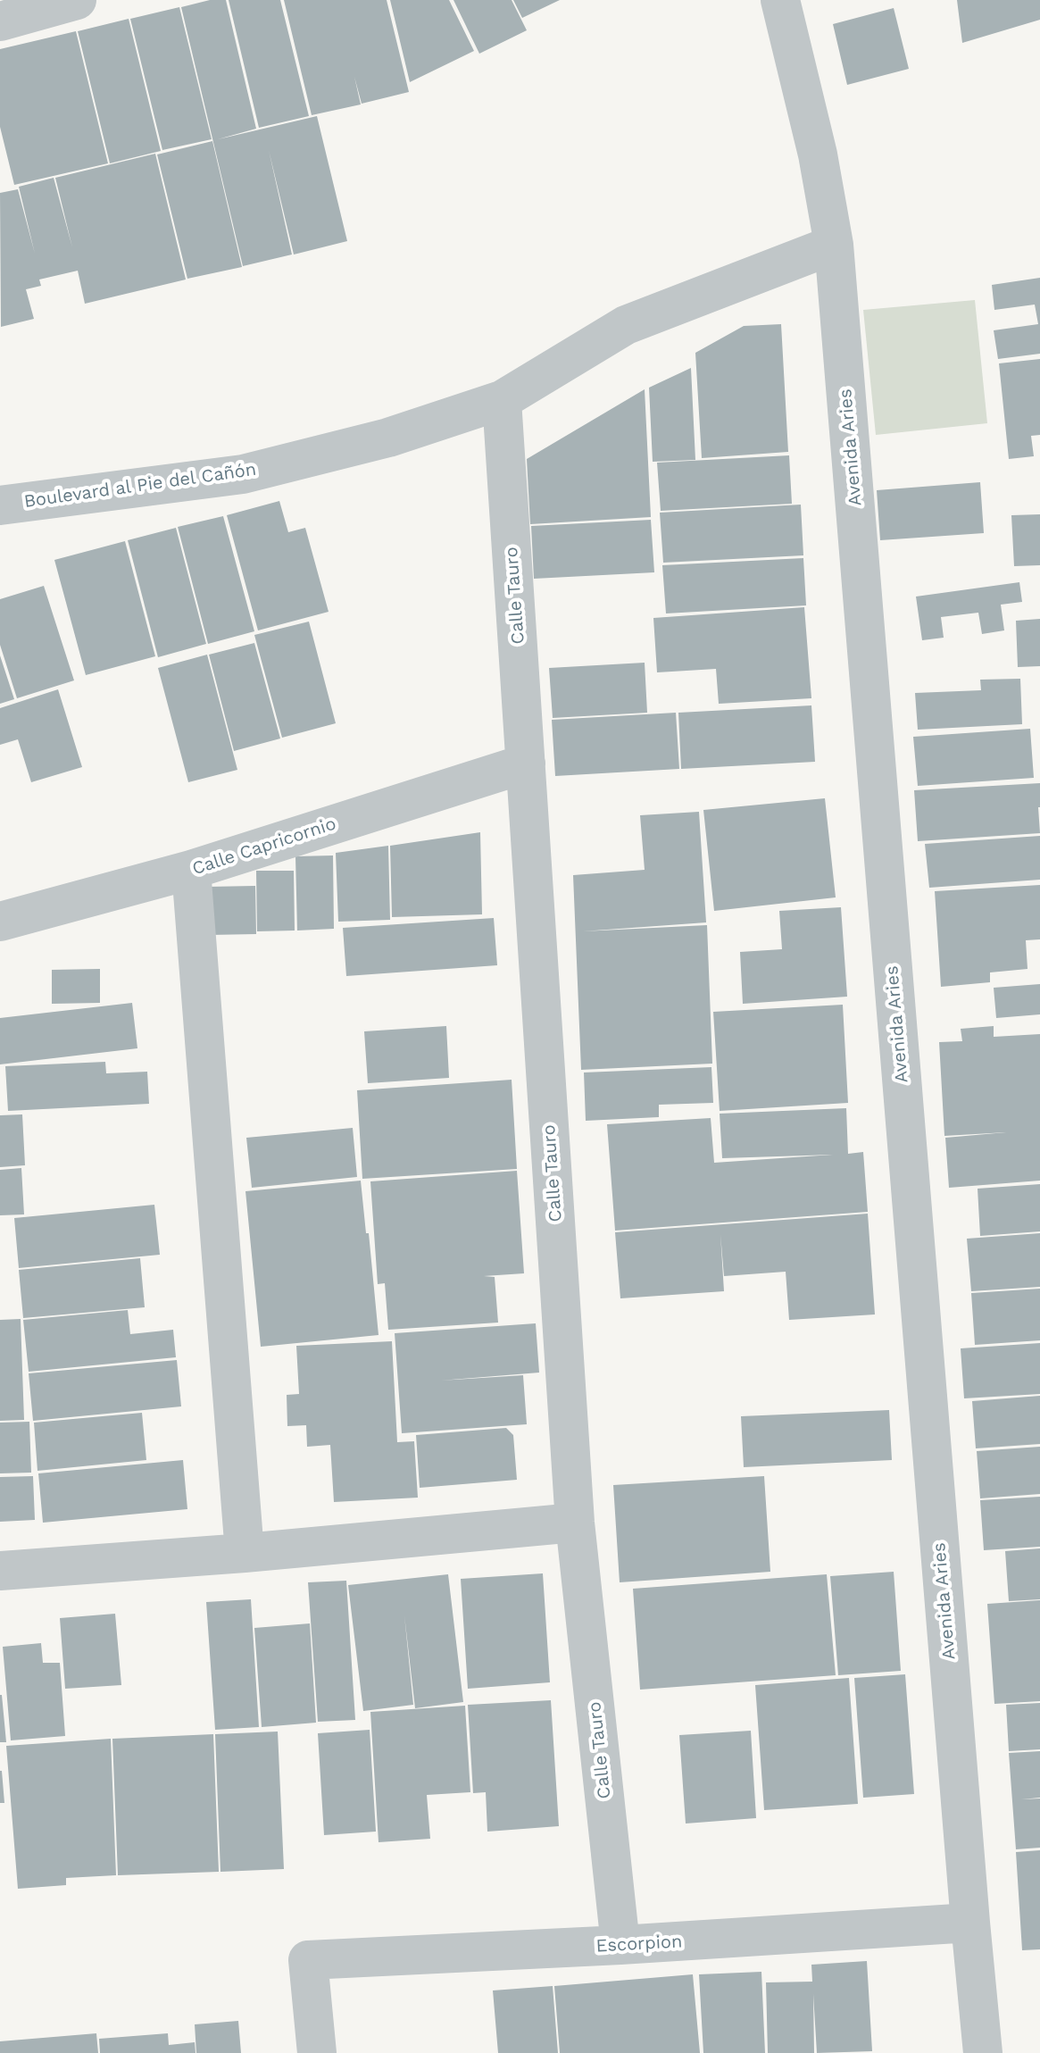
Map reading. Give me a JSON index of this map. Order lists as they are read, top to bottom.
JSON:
{
  "streets": {
    "street": [
      "Avenida Aries",
      "Boulevard al Pie del Cañón",
      "Calle Tauro",
      "Calle Capricornio",
      "Escorpion"
    ]
  },
  "crossings": [
    ["Avenida Aries", "Boulevard al Pie del Cañón"],
    ["Avenida Aries", "Escorpion"],
    ["Boulevard al Pie del Cañón", "Calle Tauro"],
    ["Calle Tauro", "Calle Capricornio"],
    ["Calle Tauro", "Escorpion"]
  ]
}
